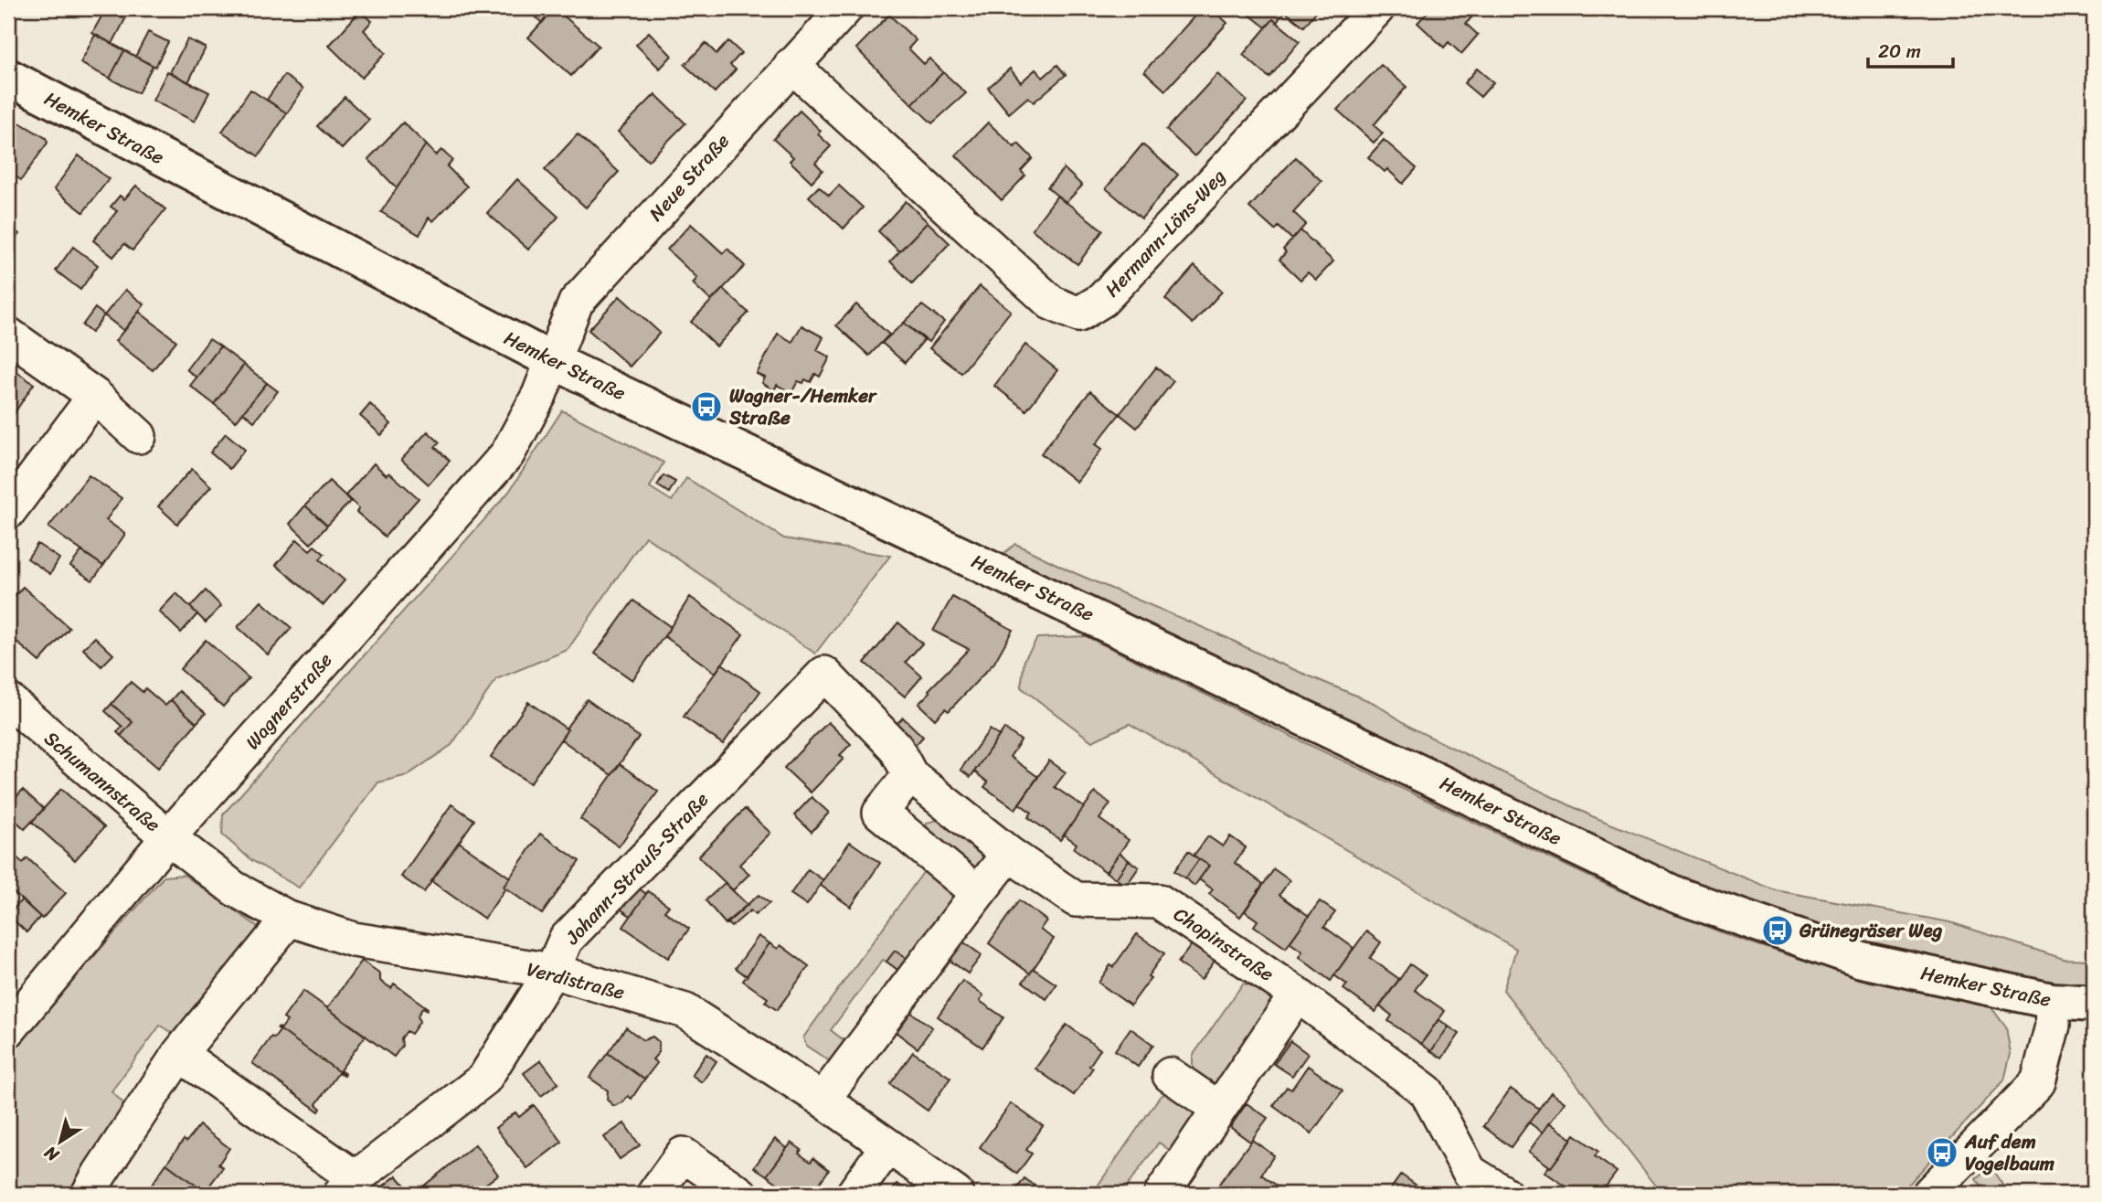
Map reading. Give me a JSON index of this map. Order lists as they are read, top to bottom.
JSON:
{
  "streets": {
    "main road": ["Hemker Straße"],
    "street": [
      "Neue Straße",
      "Hermann-Löns-Weg",
      "Wagnerstraße",
      "Schumannstraße",
      "Johann-Strauß-Straße",
      "Chopinstraße",
      "Verdistraße"
    ]
  },
  "crossings": [
    ["Hemker Straße", "Neue Straße"],
    ["Hemker Straße", "Wagnerstraße"],
    ["Neue Straße", "Hermann-Löns-Weg"],
    ["Neue Straße", "Wagnerstraße"],
    ["Wagnerstraße", "Schumannstraße"],
    ["Wagnerstraße", "Verdistraße"],
    ["Schumannstraße", "Verdistraße"],
    ["Johann-Strauß-Straße", "Chopinstraße"],
    ["Johann-Strauß-Straße", "Verdistraße"]
  ],
  "places": {
    "bus stop": ["Wagner-/Hemker Straße", "Grünegräser Weg", "Auf dem Vogelbaum"]
  },
  "scale_bar": "20 m",
  "north": "bottom left"
}
